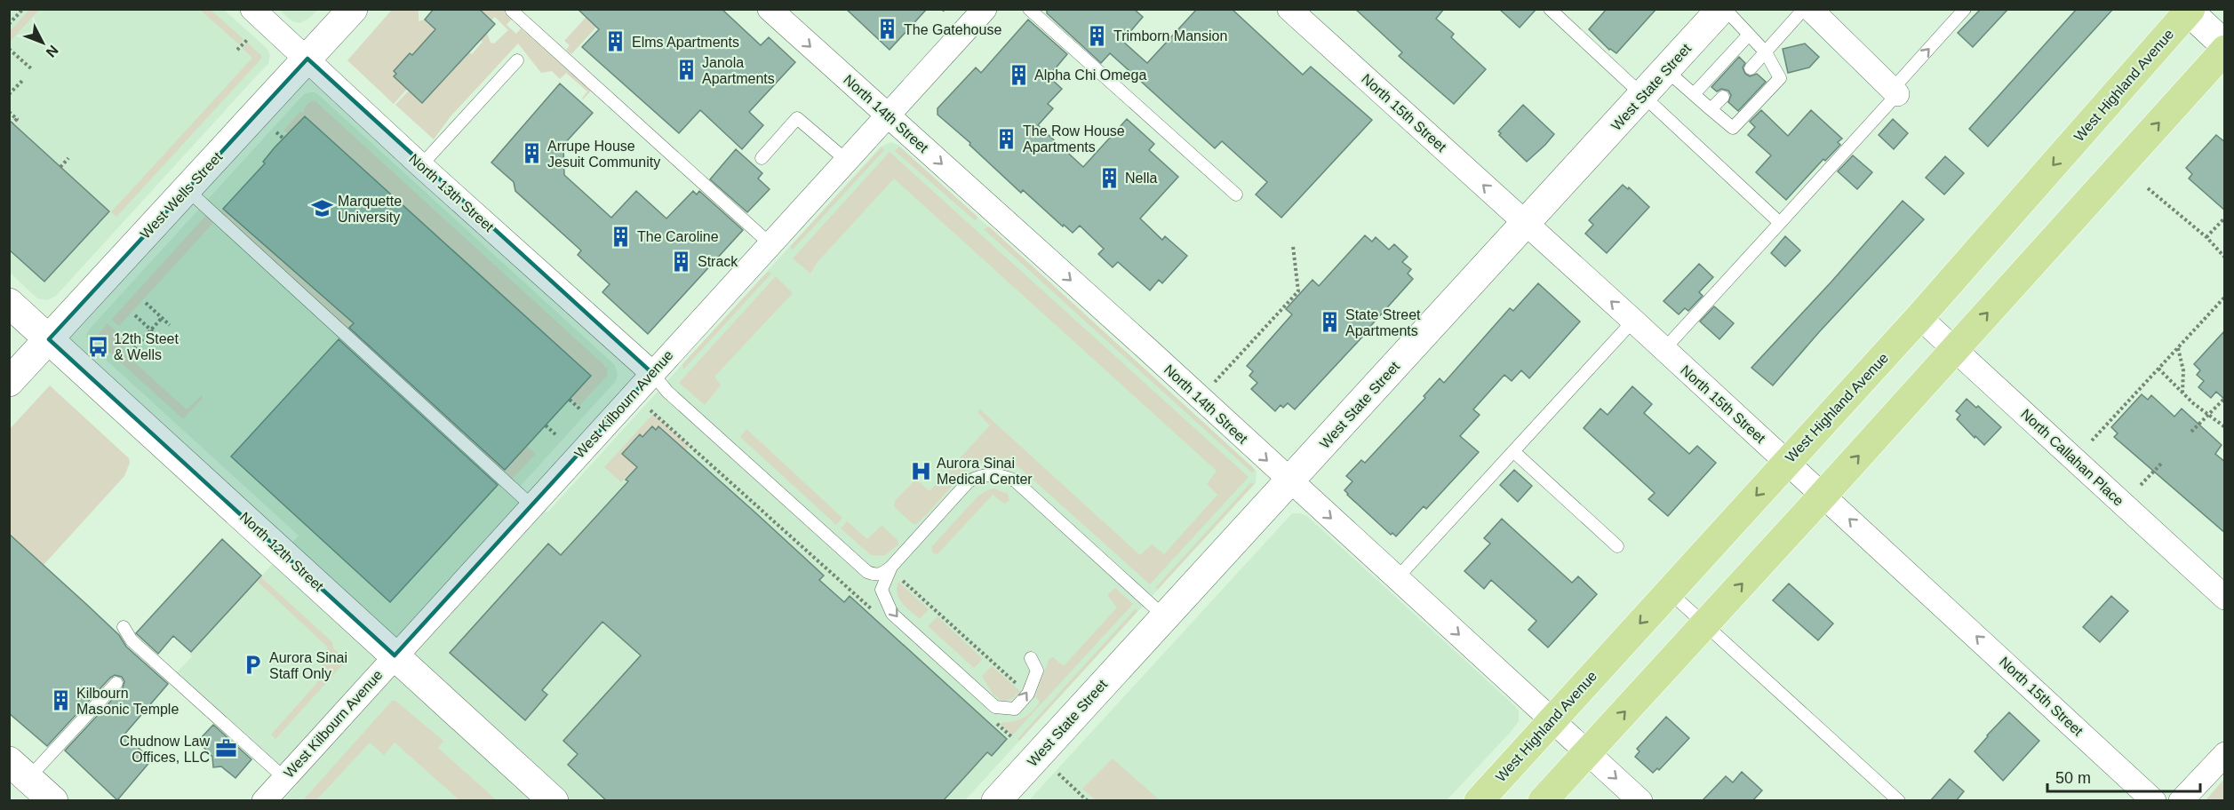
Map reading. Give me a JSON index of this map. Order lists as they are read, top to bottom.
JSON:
{
  "streets": {
    "main road": ["West Highland Avenue"],
    "street": [
      "West State Street",
      "North 15th Street",
      "North 14th Street",
      "North 13th Street",
      "West Wells Street",
      "West Kilbourn Avenue",
      "North Callahan Place",
      "North 12th Street"
    ]
  },
  "crossings": [
    ["West Highland Avenue", "North 15th Street"],
    ["West Highland Avenue", "North 14th Street"],
    ["West Highland Avenue", "North Callahan Place"],
    ["West State Street", "North 15th Street"],
    ["West State Street", "North 14th Street"],
    ["North 14th Street", "West Kilbourn Avenue"],
    ["North 13th Street", "West Wells Street"],
    ["North 13th Street", "West Kilbourn Avenue"],
    ["West Wells Street", "North 12th Street"],
    ["West Kilbourn Avenue", "North 12th Street"]
  ],
  "one_way": ["North 15th Street", "North 14th Street"],
  "places": {
    "building": [
      "The Gatehouse",
      "Trimborn Mansion",
      "Elms Apartments",
      "Janola Apartments",
      "Alpha Chi Omega",
      "The Row House Apartments",
      "Arrupe House Jesuit Community",
      "Nella",
      "The Caroline",
      "Strack",
      "State Street Apartments",
      "Kilbourn Masonic Temple"
    ],
    "school or university": ["Marquette University"],
    "bus stop": ["12th Steet & Wells"],
    "hospital": ["Aurora Sinai Medical Center"],
    "parking": ["Aurora Sinai Staff Only"],
    "office": ["Chudnow Law Offices, LLC"]
  },
  "scale_bar": "50 m",
  "north": "bottom right"
}
